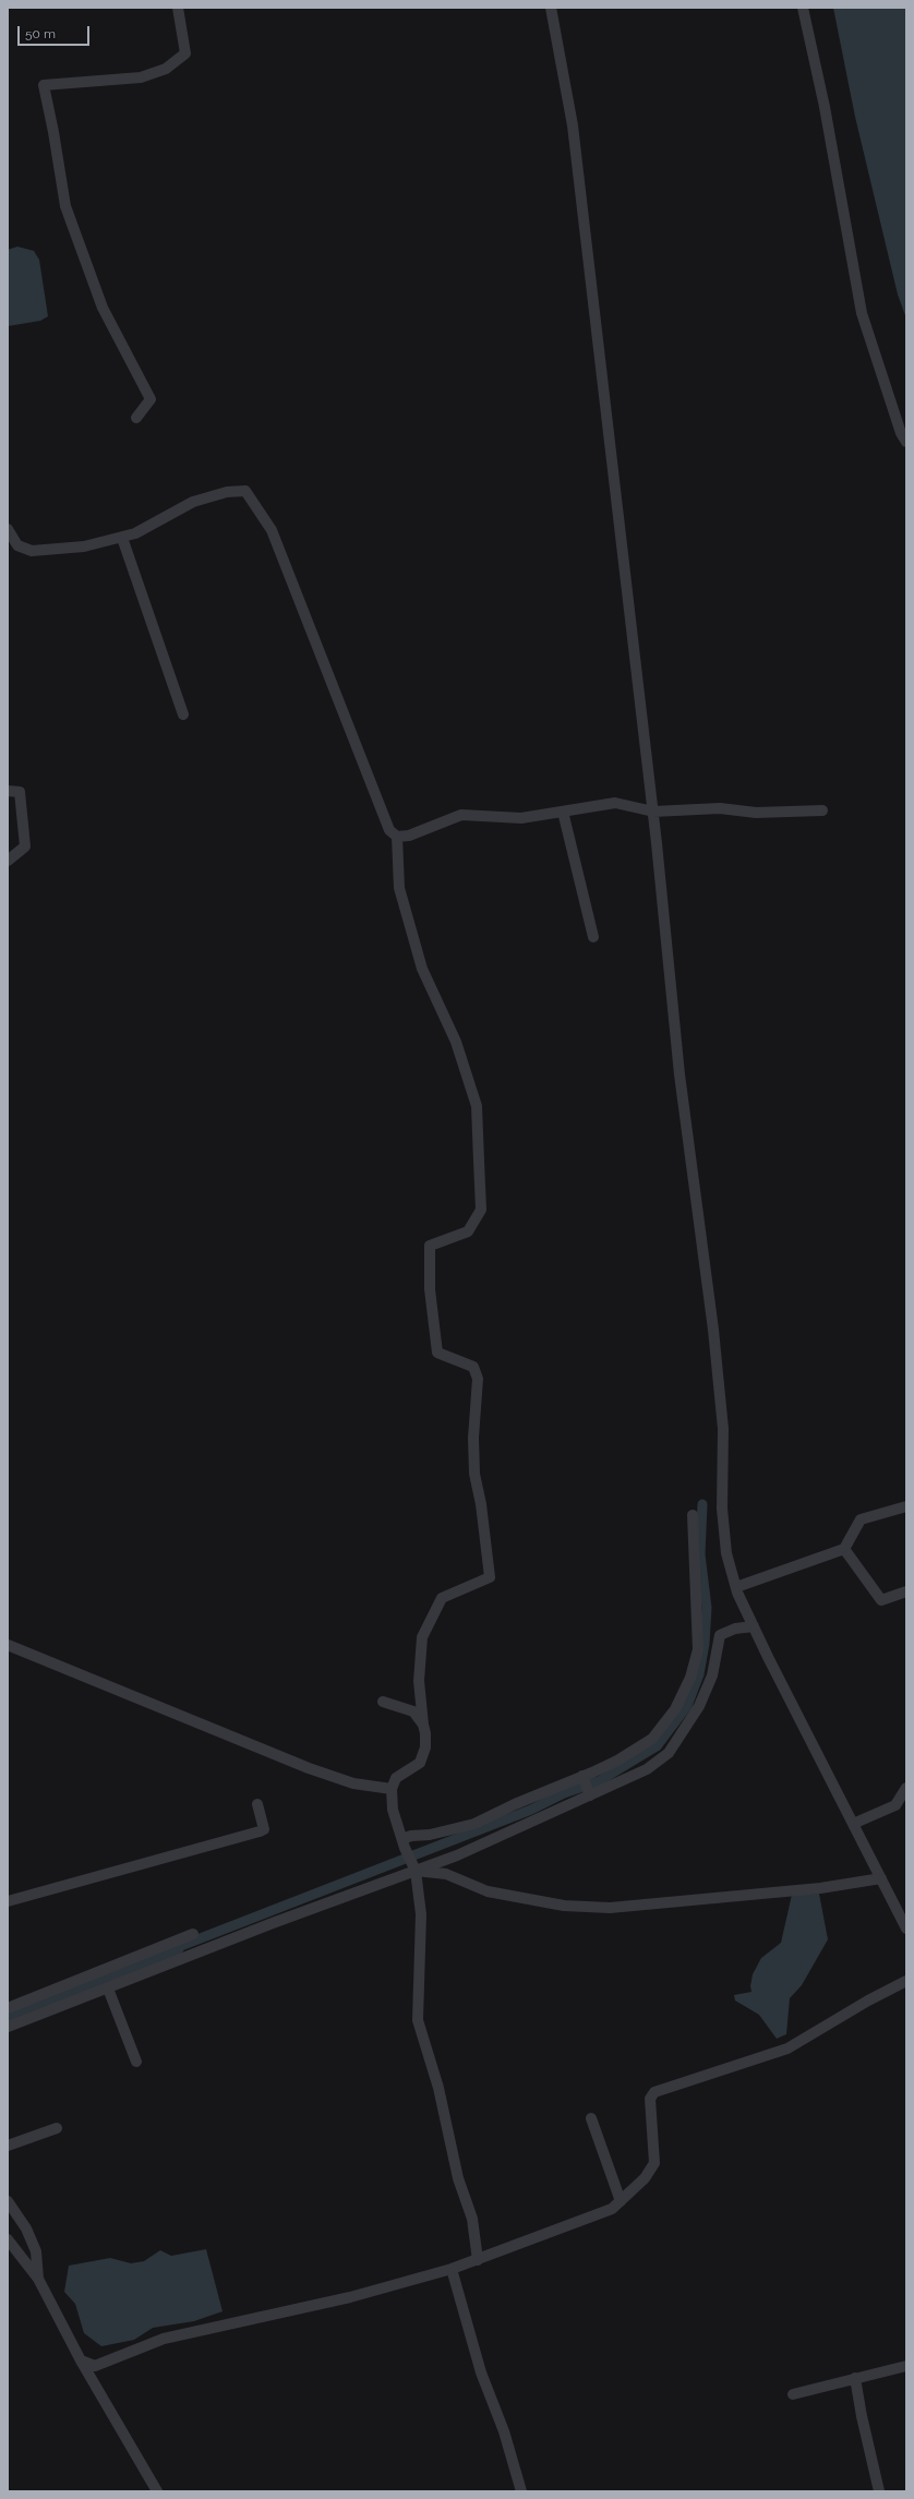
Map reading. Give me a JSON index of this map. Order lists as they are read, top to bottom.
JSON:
{
  "scale_bar": "50 m"
}
